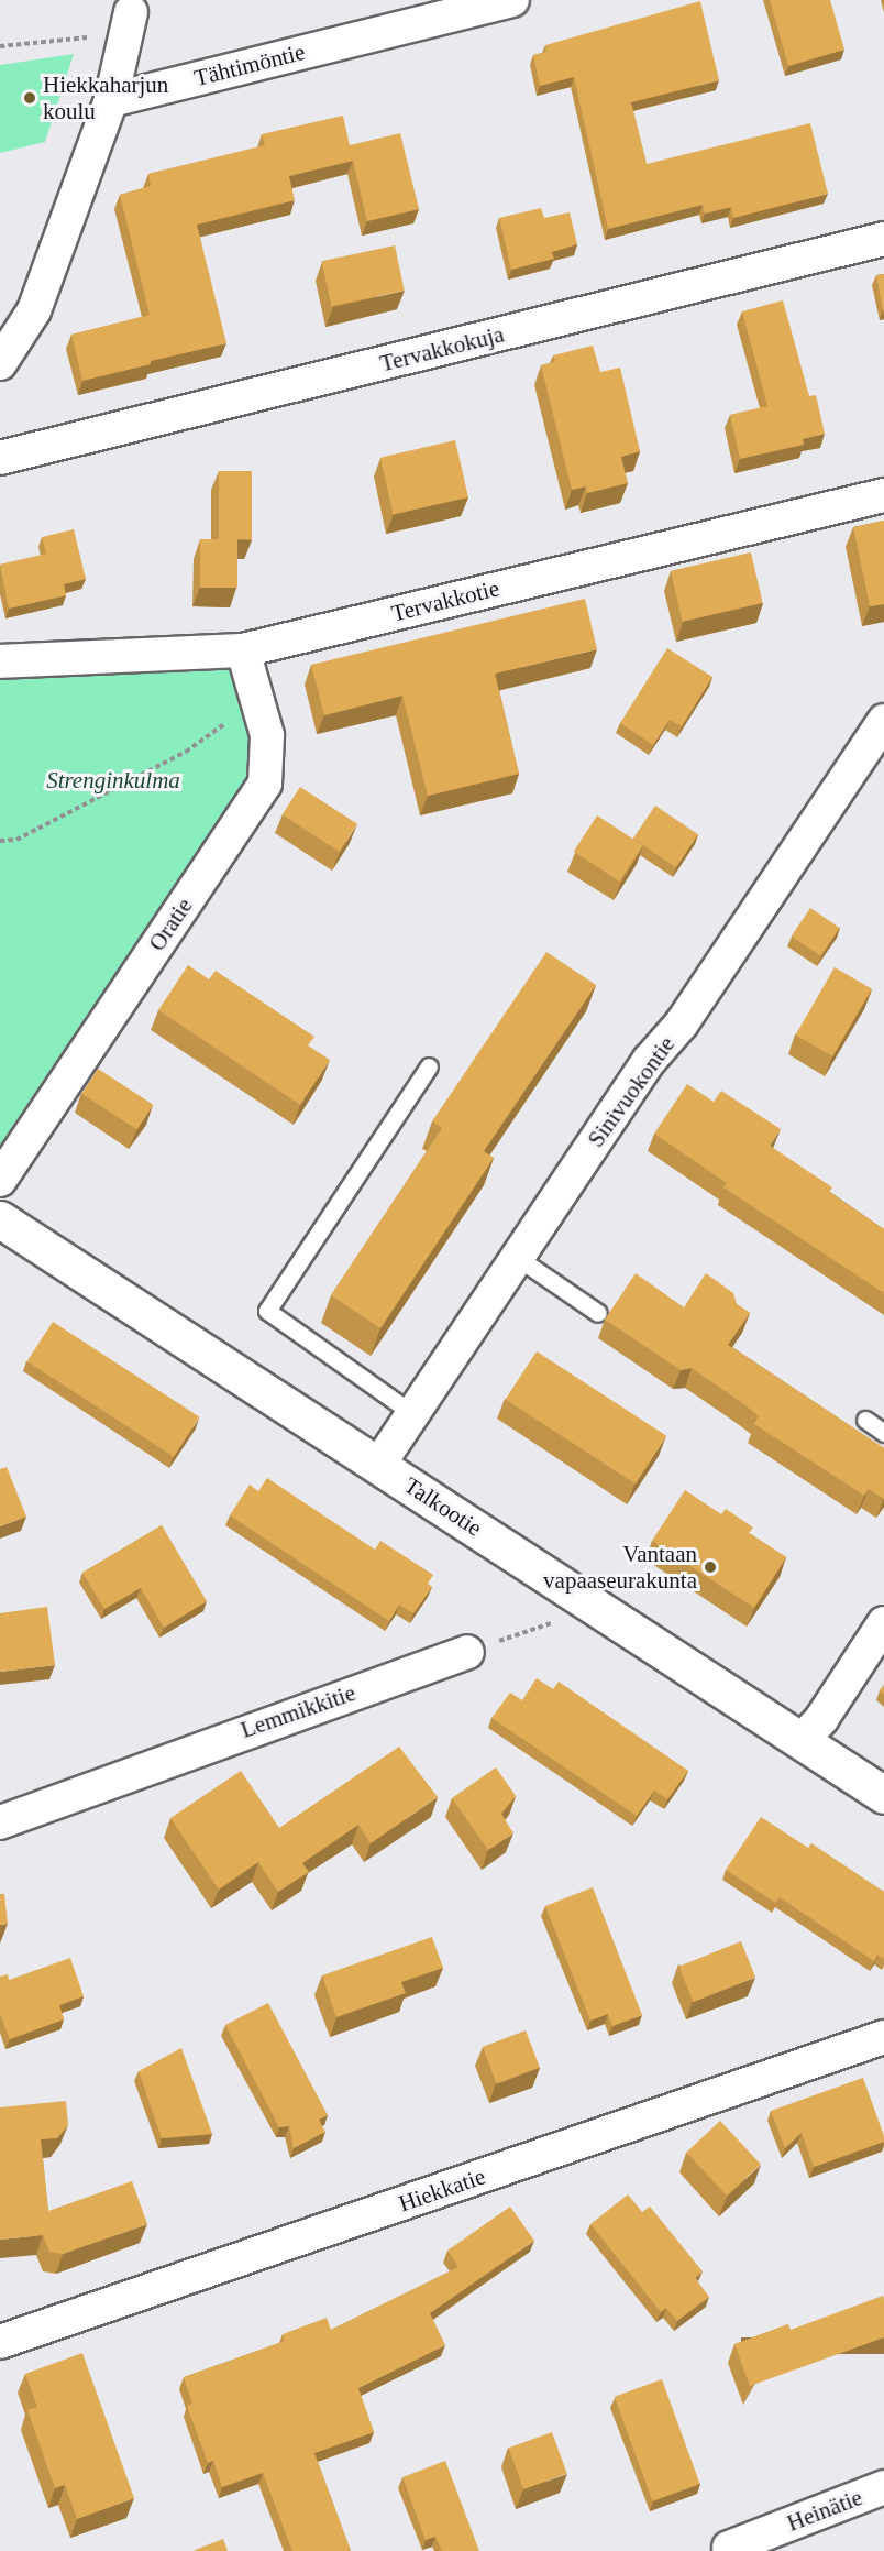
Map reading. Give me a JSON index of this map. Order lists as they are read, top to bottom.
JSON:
{
  "streets": {
    "street": [
      "Tähtimöntie",
      "Tervakkokuja",
      "Tervakkotie",
      "Oratie",
      "Sinivuokontie",
      "Talkootie",
      "Lemmikkitie",
      "Hiekkatie",
      "Heinätie"
    ]
  },
  "crossings": [
    ["Tervakkotie", "Oratie"],
    ["Sinivuokontie", "Talkootie"]
  ],
  "parks": ["Strenginkulma"],
  "places": ["Hiekkaharjun koulu", "Vantaan vapaaseurakunta"]
}
